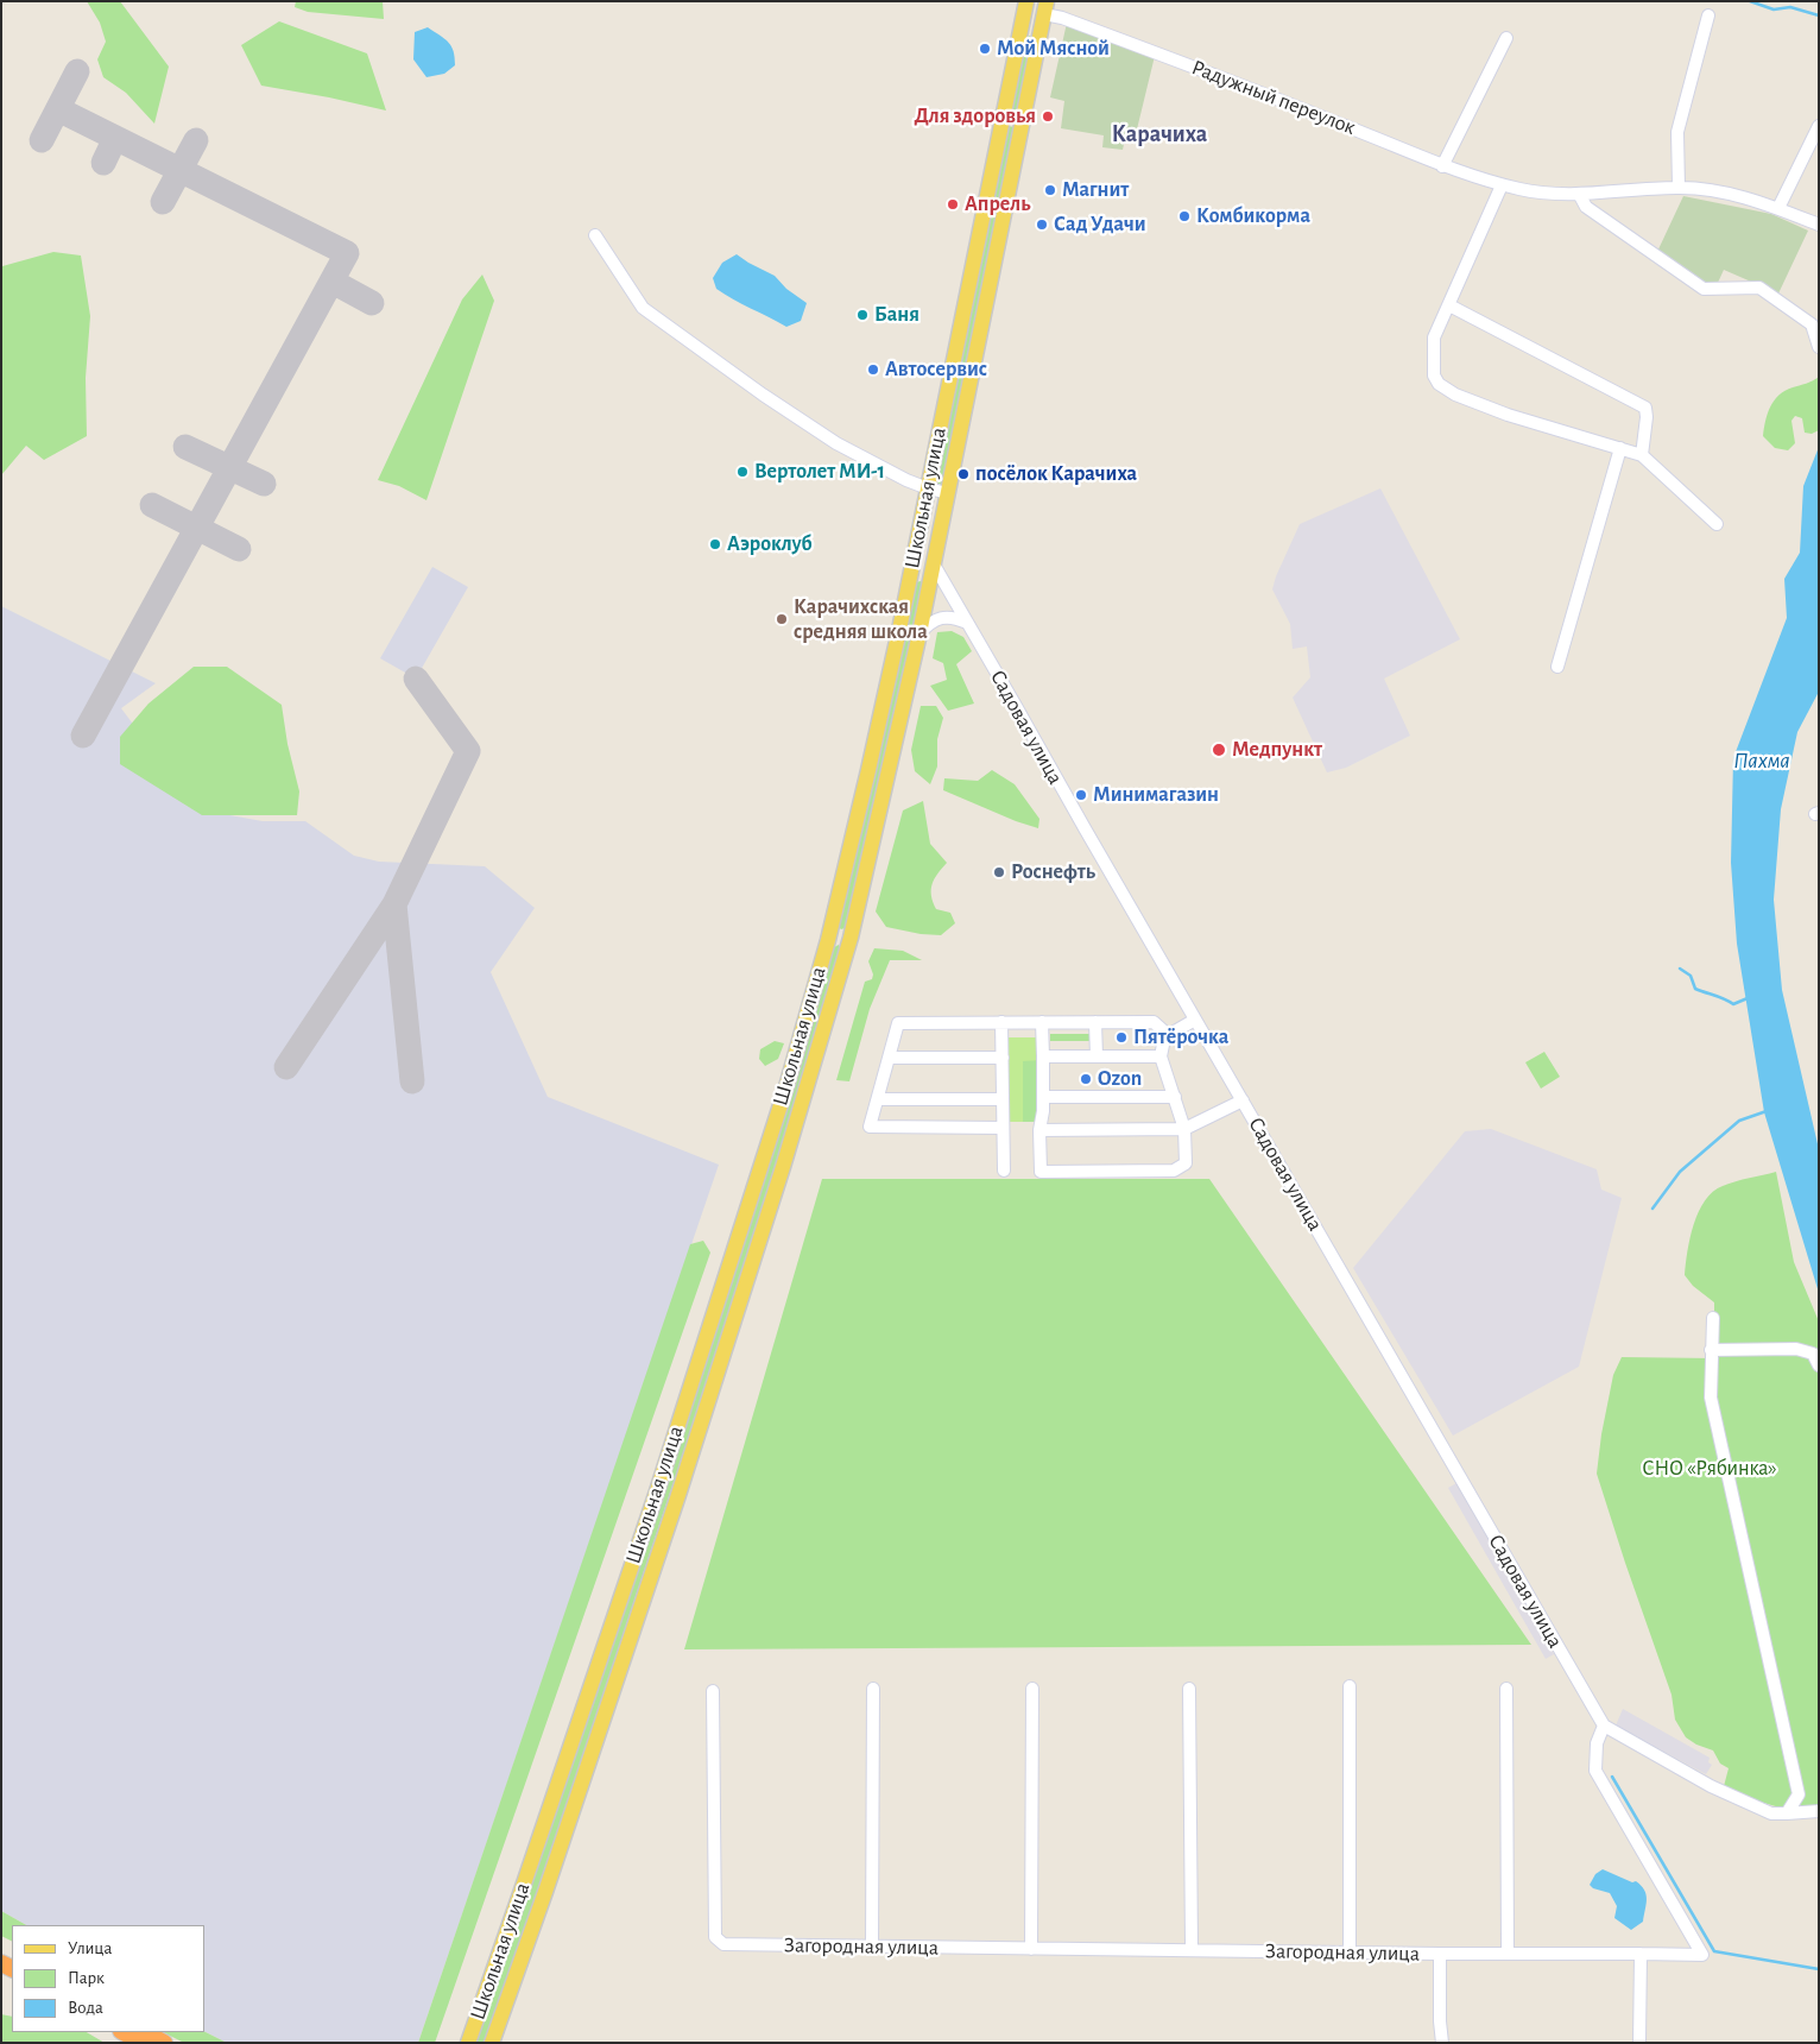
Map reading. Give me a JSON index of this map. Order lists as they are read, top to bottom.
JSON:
{
  "streets": {
    "main road": ["Школьная улица"],
    "street": ["Радужный переулок", "Садовая улица", "Загородная улица"]
  },
  "crossings": [
    ["Радужный переулок", "Школьная улица"],
    ["Школьная улица", "Садовая улица"],
    ["Садовая улица", "Загородная улица"]
  ],
  "districts": ["Карачиха"],
  "water": ["Пахма"],
  "parks": ["СНО «Рябинка»"],
  "places": [
    "Мой Мясной",
    "Для здоровья",
    "Магнит",
    "Апрель",
    "Комбикорма",
    "Сад Удачи",
    "Баня",
    "Автосервис",
    "Вертолет МИ-1",
    "посёлок Карачиха",
    "Аэроклуб",
    "Карачихская средняя школа",
    "Медпункт",
    "Минимагазин",
    "Роснефть",
    "Пятёрочка",
    "Ozon"
  ],
  "legend": ["Улица", "Парк", "Вода"]
}
